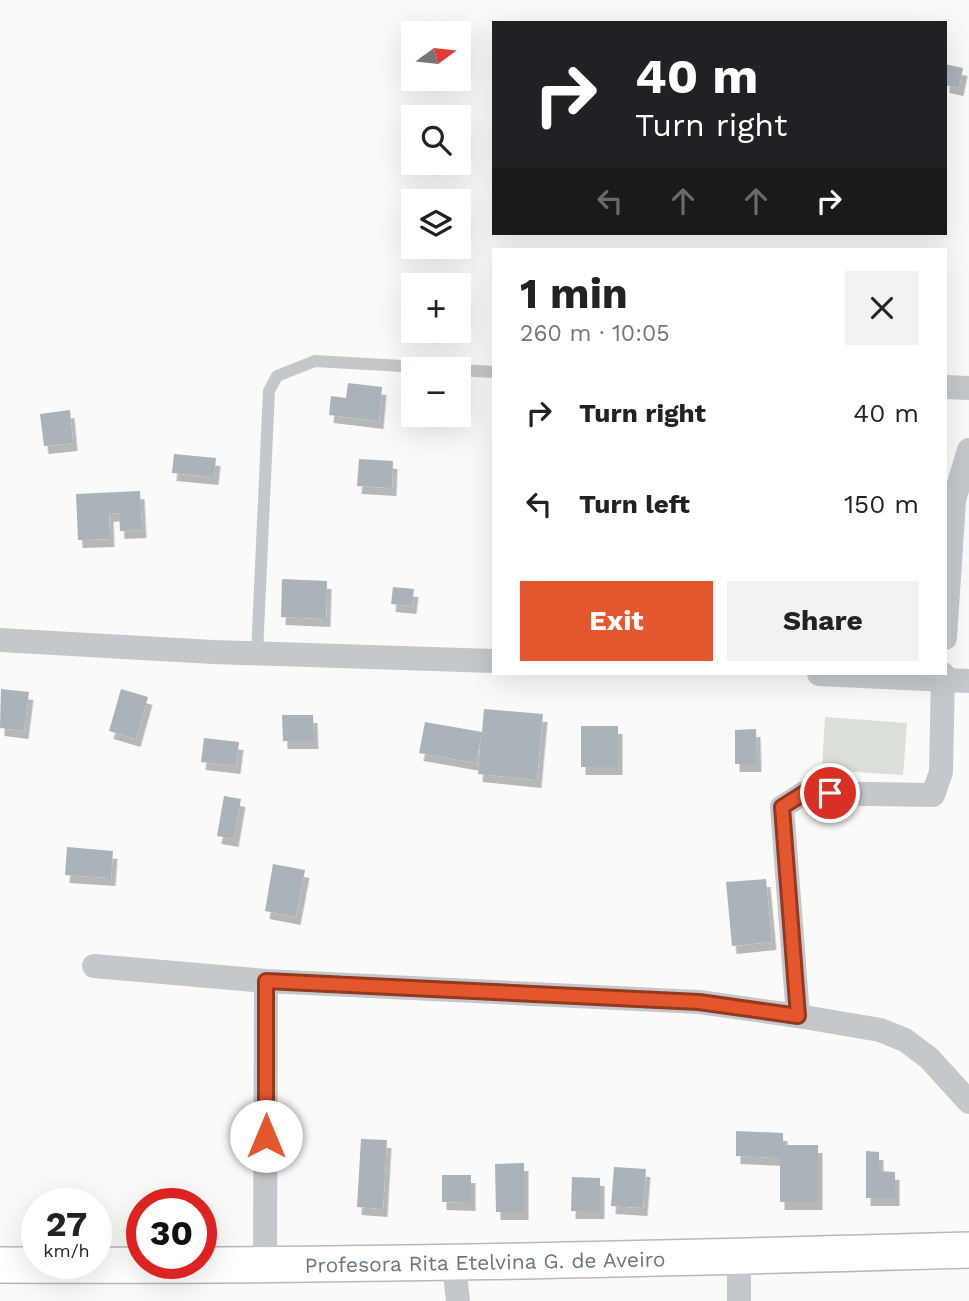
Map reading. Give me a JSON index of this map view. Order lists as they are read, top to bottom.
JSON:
{
  "streets": {
    "street": ["Profesora Rita Etelvina G. de Aveiro"]
  },
  "north": "right",
  "page": {
    "map_buttons": ["+", "−"],
    "turn": ["40 m", "Turn right"],
    "heading": ["1 min", "260 m · 10:05"],
    "list": [
      {
        "name": "Turn right",
        "value": "40 m"
      },
      {
        "name": "Turn left",
        "value": "150 m"
      }
    ],
    "buttons": ["Exit", "Share"],
    "speed": "27 km/h",
    "limit": "30"
  }
}
